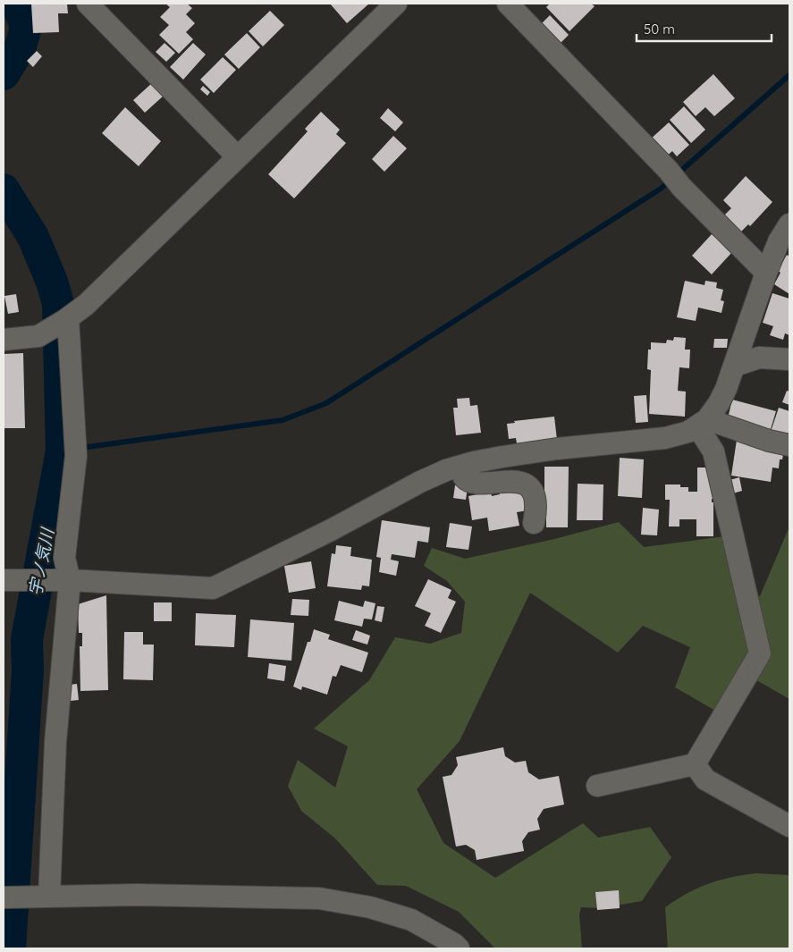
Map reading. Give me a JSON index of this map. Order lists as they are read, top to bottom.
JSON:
{
  "water": ["宇ノ気川"],
  "scale_bar": "50 m"
}
